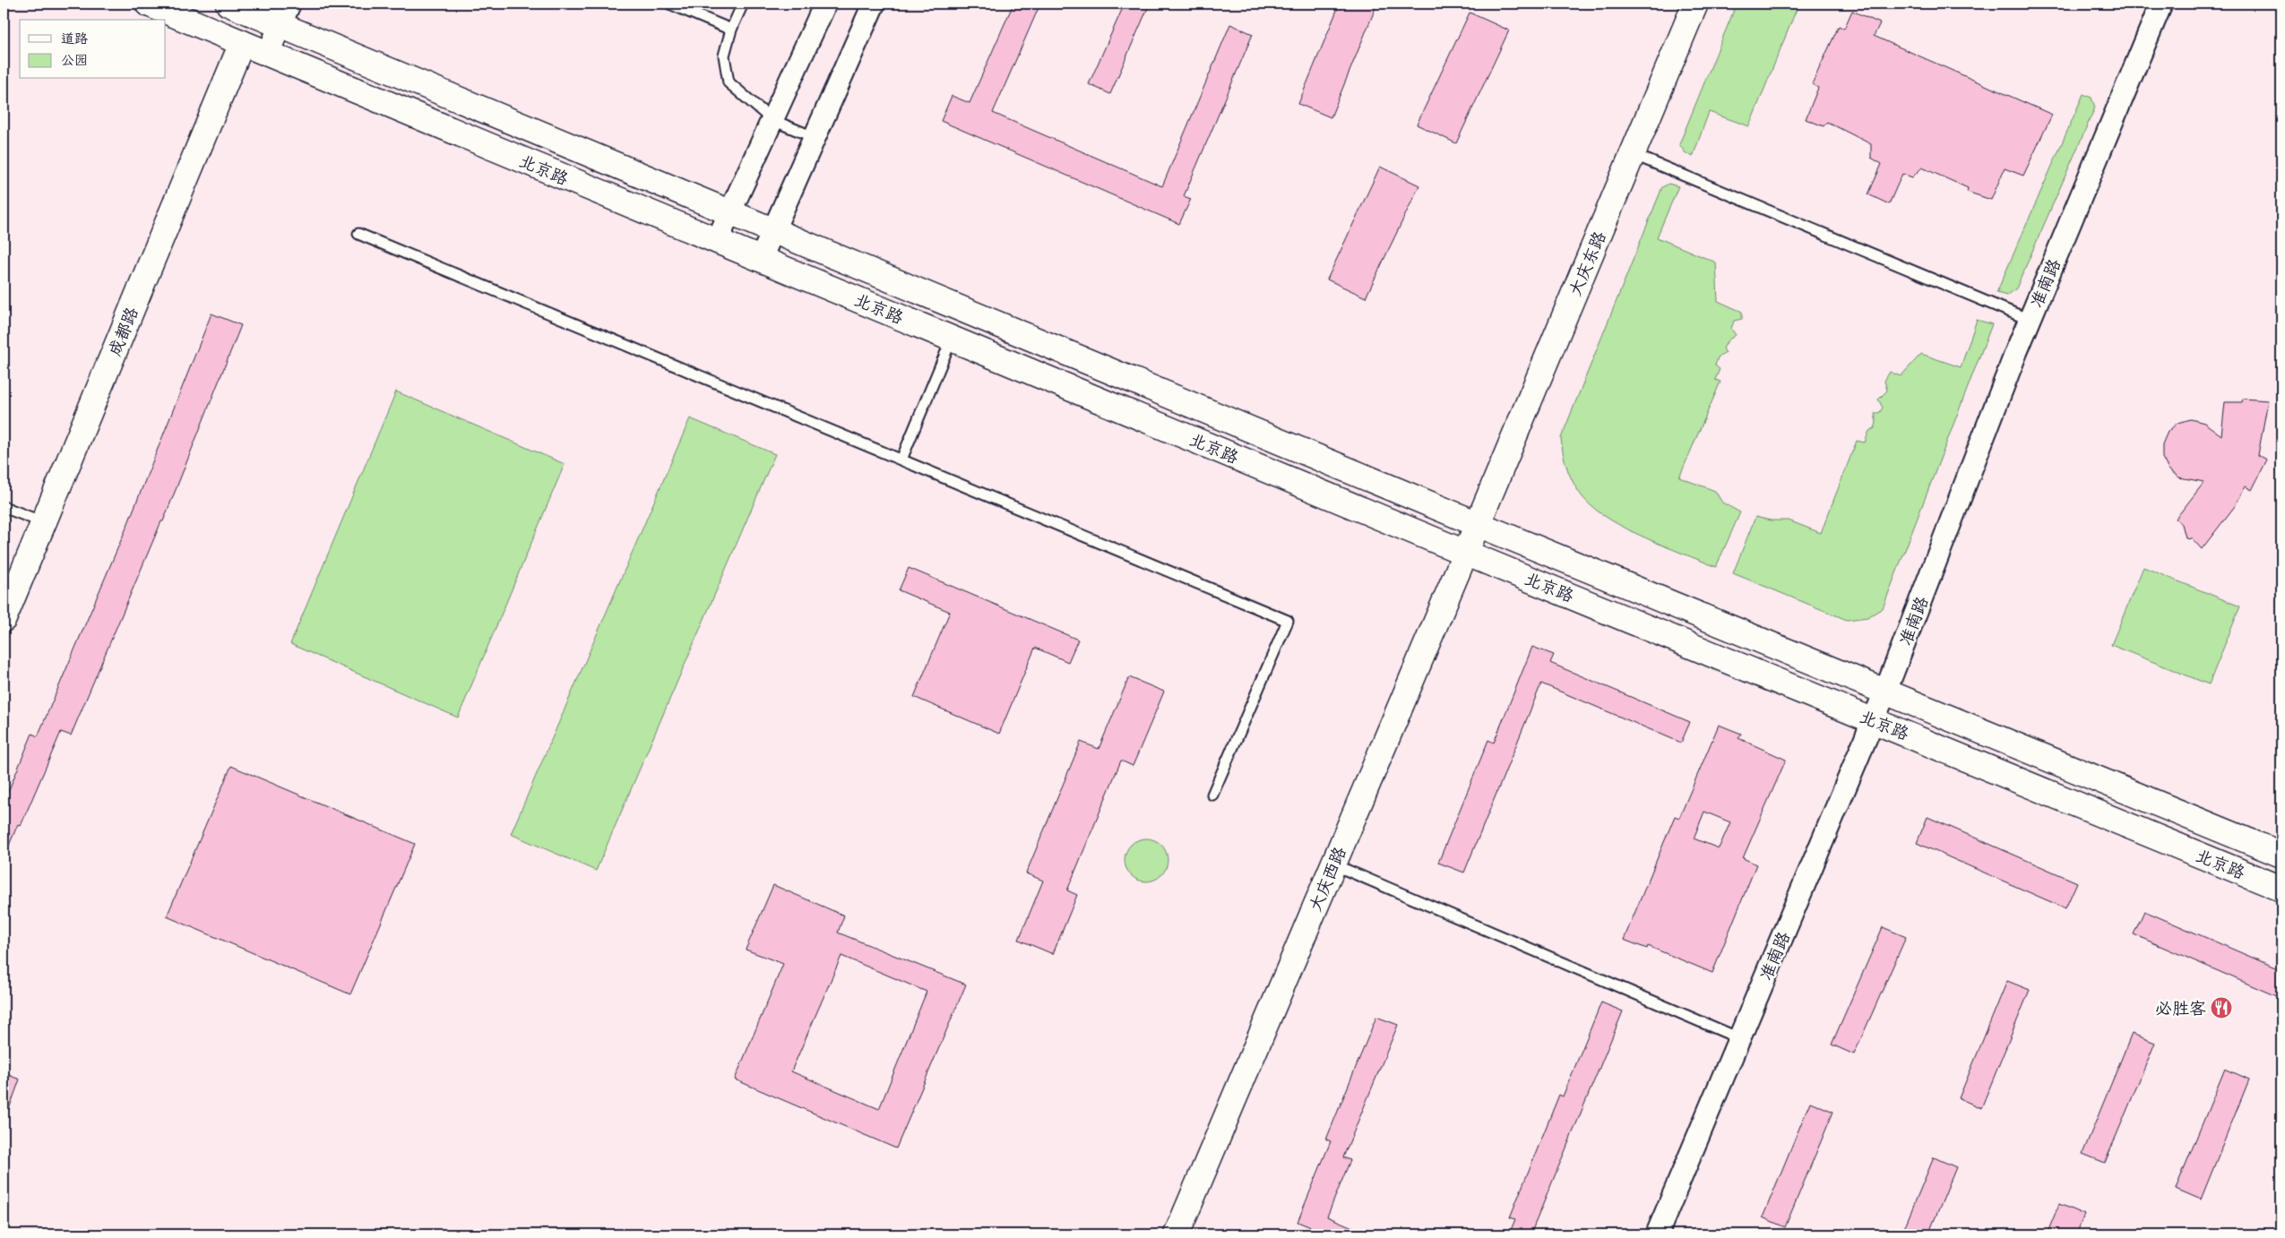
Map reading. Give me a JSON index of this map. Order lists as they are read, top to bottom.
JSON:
{
  "streets": {
    "main road": [
      "北京路",
      "大庆东路",
      "成都路",
      "大庆西路"
    ],
    "street": ["准南路"]
  },
  "crossings": [
    ["北京路", "大庆东路"],
    ["北京路", "准南路"],
    ["北京路", "成都路"],
    ["北京路", "大庆西路"],
    ["大庆东路", "大庆西路"]
  ],
  "places": {
    "restaurant": ["必胜客"]
  },
  "legend": ["道路", "公园"]
}
